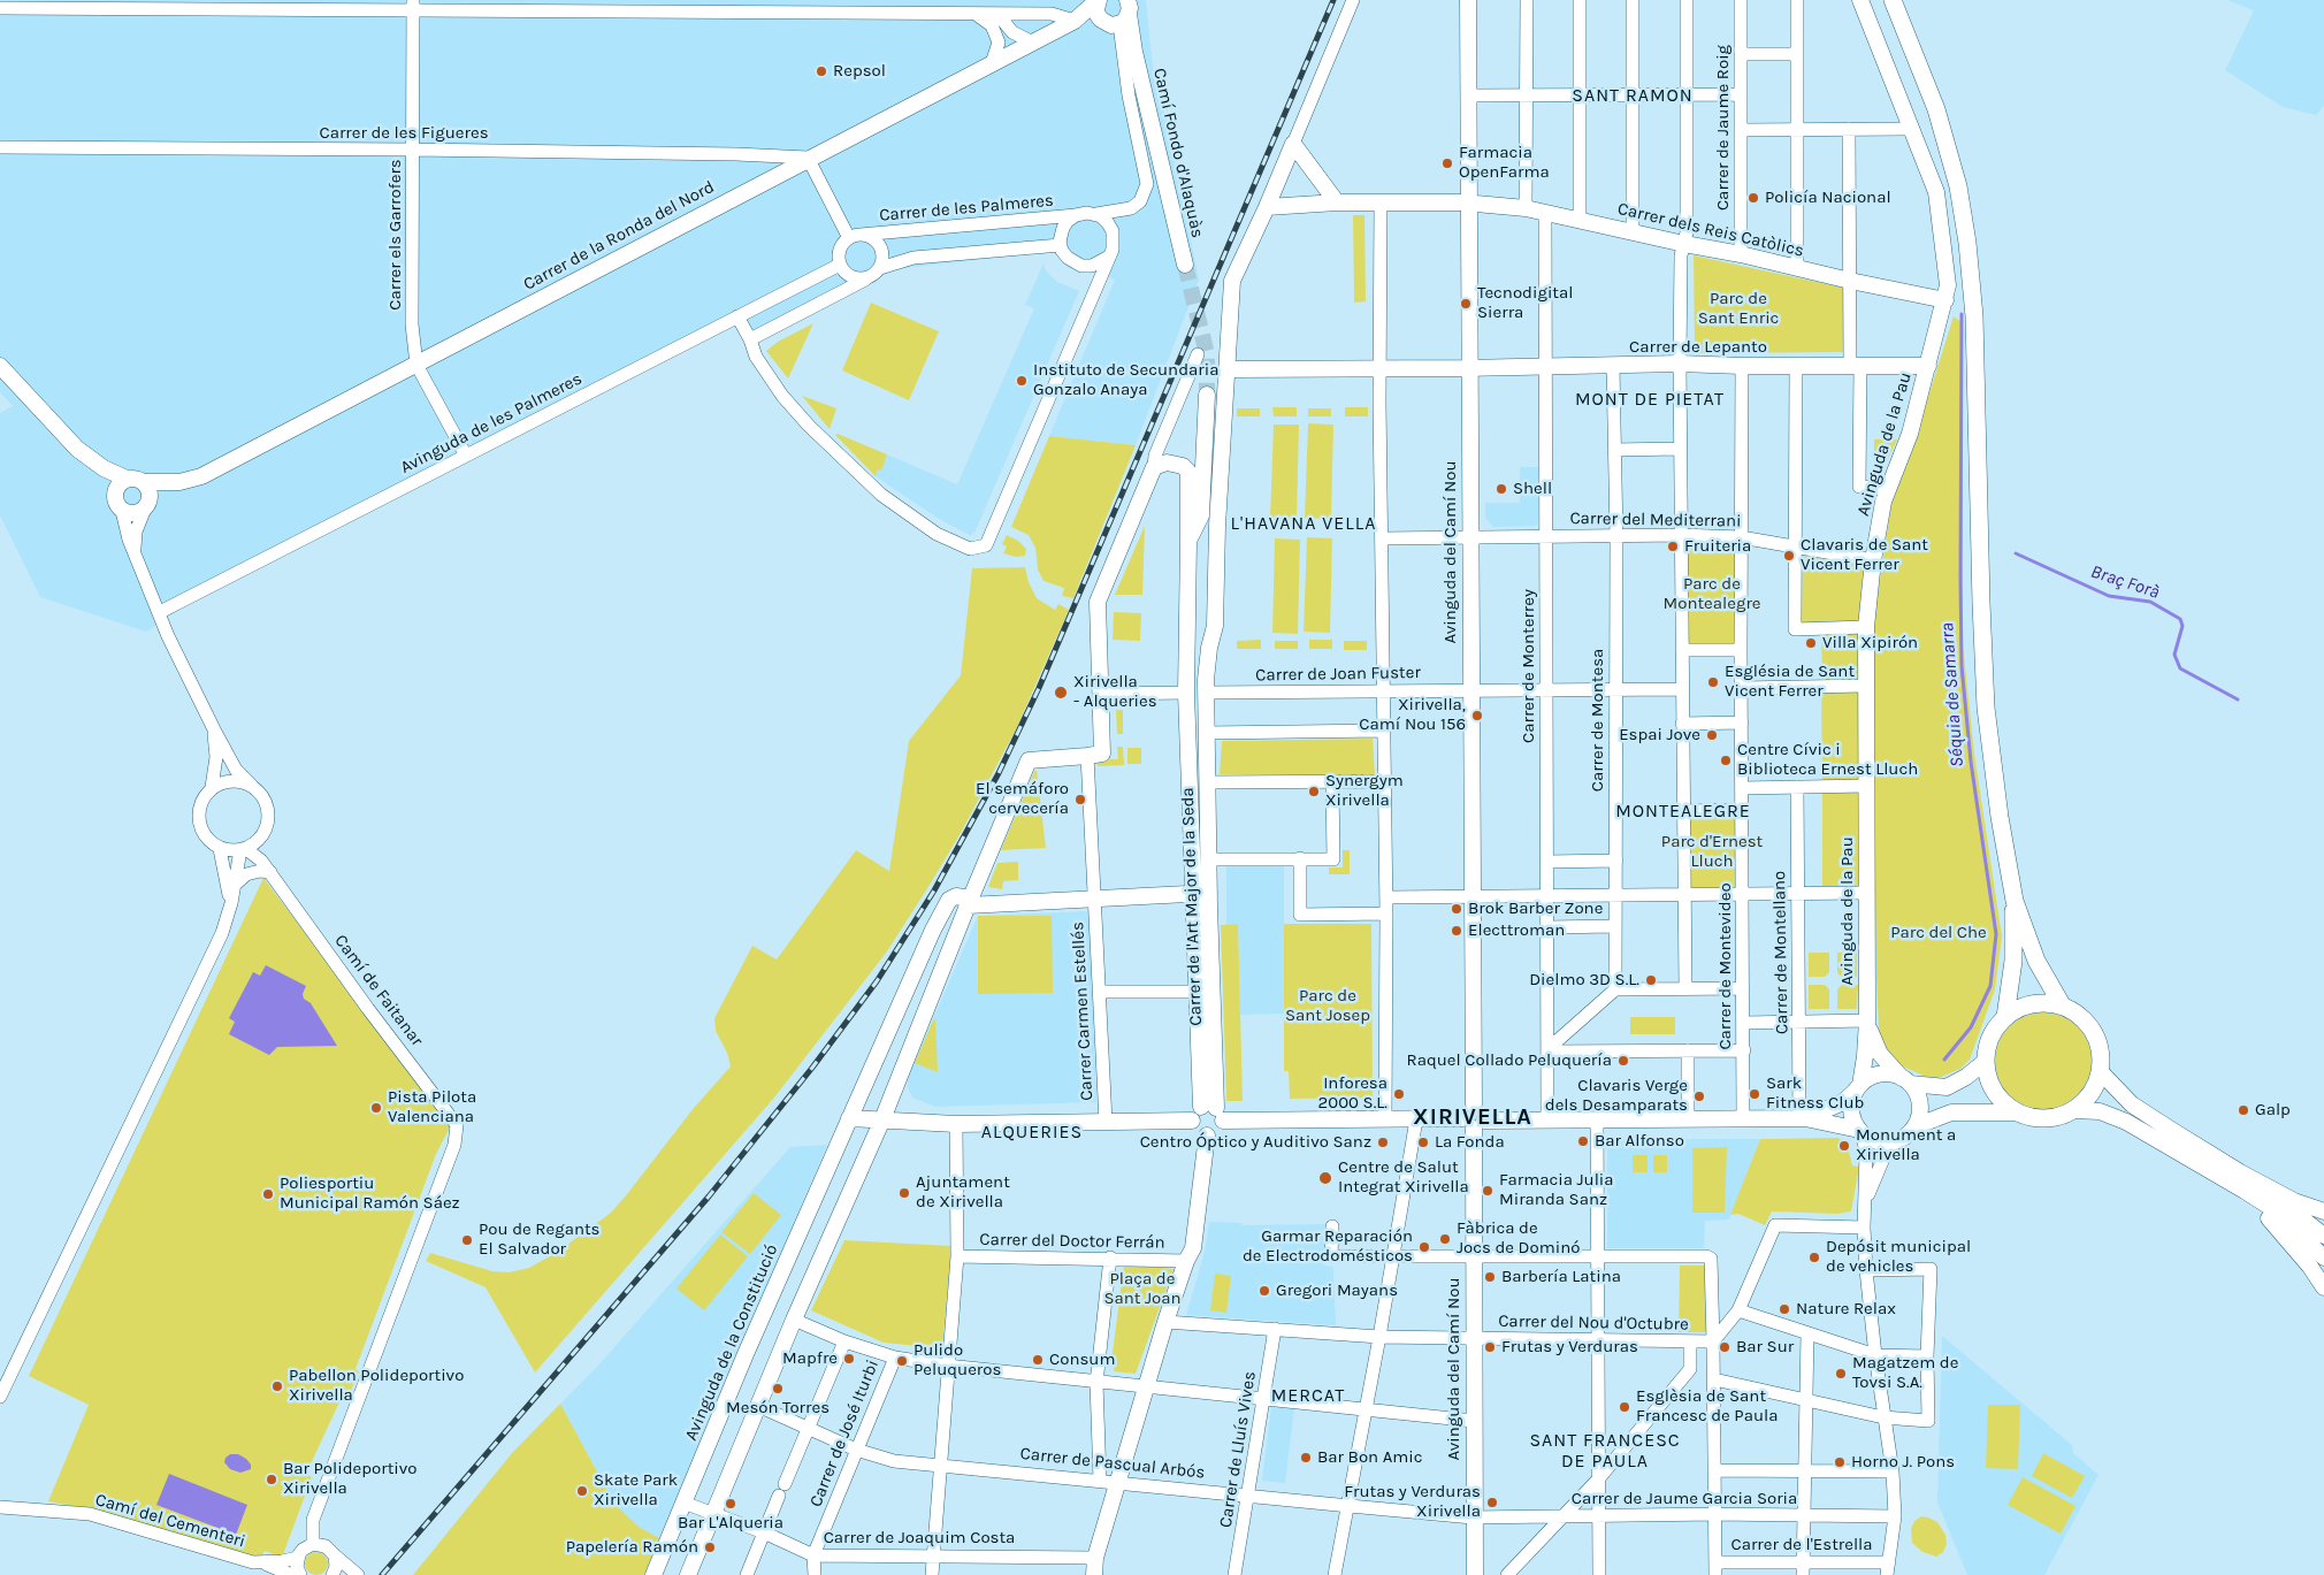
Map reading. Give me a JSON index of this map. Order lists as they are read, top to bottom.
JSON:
{
  "streets": {
    "street": [
      "Carrer de Jaume Roig",
      "Carrer de les Figueres",
      "Camí Fondo d'Alaquàs",
      "Carrer de les Palmeres",
      "Carrer dels Reis Catòlics",
      "Carrer els Garrofers",
      "Carrer de la Ronda del Nord",
      "Carrer de Lepanto",
      "Avinguda de les Palmeres",
      "Avinguda de la Pau",
      "Carrer del Mediterrani",
      "Avinguda del Camí Nou",
      "Carrer de Monterrey",
      "Carrer de Joan Fuster",
      "Carrer de Montesa",
      "Carrer de l'Art Major de la Seda",
      "Carrer de Montellano",
      "Carrer de Montevideo",
      "Camí de Faitanar",
      "Carrer Carmen Estellés",
      "Carrer del Doctor Ferrán",
      "Carrer del Nou d'Octubre",
      "Avinguda de la Constitució",
      "Carrer de José Iturbi",
      "Carrer de Lluís Vives",
      "Carrer de Pascual Arbós",
      "Carrer de Jaume Garcia Soria",
      "Camí del Cementeri",
      "Carrer de Joaquim Costa",
      "Carrer de l'Estrella"
    ]
  },
  "crossings": [
    ["Carrer de Jaume Roig", "Carrer dels Reis Catòlics"],
    ["Carrer de les Figueres", "Carrer els Garrofers"],
    ["Carrer de les Figueres", "Carrer de la Ronda del Nord"],
    ["Camí Fondo d'Alaquàs", "Carrer de la Ronda del Nord"],
    ["Carrer de les Palmeres", "Avinguda de les Palmeres"],
    ["Carrer dels Reis Catòlics", "Avinguda de la Pau"],
    ["Carrer dels Reis Catòlics", "Avinguda del Camí Nou"],
    ["Carrer dels Reis Catòlics", "Carrer de Monterrey"],
    ["Carrer dels Reis Catòlics", "Carrer de l'Art Major de la Seda"],
    ["Carrer els Garrofers", "Carrer de la Ronda del Nord"],
    ["Carrer els Garrofers", "Avinguda de les Palmeres"],
    ["Carrer de Lepanto", "Avinguda de la Pau"],
    ["Carrer de Lepanto", "Avinguda del Camí Nou"],
    ["Carrer de Lepanto", "Carrer de Monterrey"],
    ["Carrer de Lepanto", "Carrer de Montesa"],
    ["Carrer de Lepanto", "Carrer de l'Art Major de la Seda"],
    ["Carrer de Lepanto", "Carrer de Montevideo"],
    ["Avinguda de la Pau", "Carrer del Mediterrani"],
    ["Carrer del Mediterrani", "Avinguda del Camí Nou"],
    ["Carrer del Mediterrani", "Carrer de Monterrey"],
    ["Carrer del Mediterrani", "Carrer de Montesa"],
    ["Carrer del Mediterrani", "Carrer de Montevideo"],
    ["Avinguda del Camí Nou", "Carrer de Joan Fuster"],
    ["Avinguda del Camí Nou", "Carrer del Nou d'Octubre"],
    ["Avinguda del Camí Nou", "Carrer de Pascual Arbós"],
    ["Avinguda del Camí Nou", "Carrer de Jaume Garcia Soria"],
    ["Carrer de Monterrey", "Carrer de Joan Fuster"],
    ["Carrer de Joan Fuster", "Carrer de Montesa"],
    ["Carrer de Joan Fuster", "Carrer de l'Art Major de la Seda"],
    ["Carrer del Nou d'Octubre", "Carrer de Lluís Vives"],
    ["Avinguda de la Constitució", "Carrer de Joaquim Costa"],
    ["Carrer de José Iturbi", "Carrer de Pascual Arbós"],
    ["Carrer de José Iturbi", "Carrer de Joaquim Costa"],
    ["Carrer de Lluís Vives", "Carrer de Pascual Arbós"],
    ["Carrer de Pascual Arbós", "Carrer de Jaume Garcia Soria"]
  ],
  "districts": [
    "SANT RAMON",
    "MONT DE PIETAT",
    "L'HAVANA VELLA",
    "MONTEALEGRE",
    "XIRIVELLA",
    "ALQUERIES",
    "MERCAT",
    "SANT FRANCESC DE PAULA"
  ],
  "water": ["Braç Forà", "Séquia de Samarra"],
  "parks": [
    "Parc de Sant Enric",
    "Parc de Montealegre",
    "Parc d'Ernest Lluch",
    "Parc del Che",
    "Parc de Sant Josep",
    "Plaça de Sant Joan"
  ],
  "places": [
    "Repsol",
    "Farmacia OpenFarma",
    "Policía Nacional",
    "Tecnodigital Sierra",
    "Instituto de Secundaria Gonzalo Anaya",
    "Shell",
    "Fruiteria",
    "Clavaris de Sant Vicent Ferrer",
    "Villa Xipirón",
    "Església de Sant Vicent Ferrer",
    "Xirivella - Alqueries",
    "Xirivella, Camí Nou 156",
    "Espai Jove",
    "Centre Cívic i Biblioteca Ernest Lluch",
    "Synergym Xirivella",
    "El semáforo cervecería",
    "Brok Barber Zone",
    "Electtroman",
    "Dielmo 3D S.L.",
    "Raquel Collado Peluquería",
    "Inforesa 2000 S.L.",
    "Sark Fitness Club",
    "Clavaris Verge dels Desamparats",
    "Pista Pilota Valenciana",
    "Galp",
    "Bar Alfonso",
    "Centro Óptico y Auditivo Sanz",
    "La Fonda",
    "Monument a Xirivella",
    "Centre de Salut Integrat Xirivella",
    "Farmacia Julia Miranda Sanz",
    "Ajuntament de Xirivella",
    "Poliesportiu Municipal Ramón Sáez",
    "Fàbrica de Jocs de Dominó",
    "Pou de Regants El Salvador",
    "Garmar Reparación de Electrodomésticos",
    "Depósit municipal de vehicles",
    "Barbería Latina",
    "Gregori Mayans",
    "Nature Relax",
    "Frutas y Verduras",
    "Bar Sur",
    "Mapfre",
    "Consum",
    "Pulido Peluqueros",
    "Magatzem de Tovsi S.A.",
    "Pabellon Polideportivo Xirivella",
    "Mesón Torres",
    "Esglèsia de Sant Francesc de Paula",
    "Bar Bon Amic",
    "Horno J. Pons",
    "Bar Polideportivo Xirivella",
    "Skate Park Xirivella",
    "Frutas y Verduras Xirivella",
    "Bar L'Alqueria",
    "Papelería Ramón"
  ]
}
